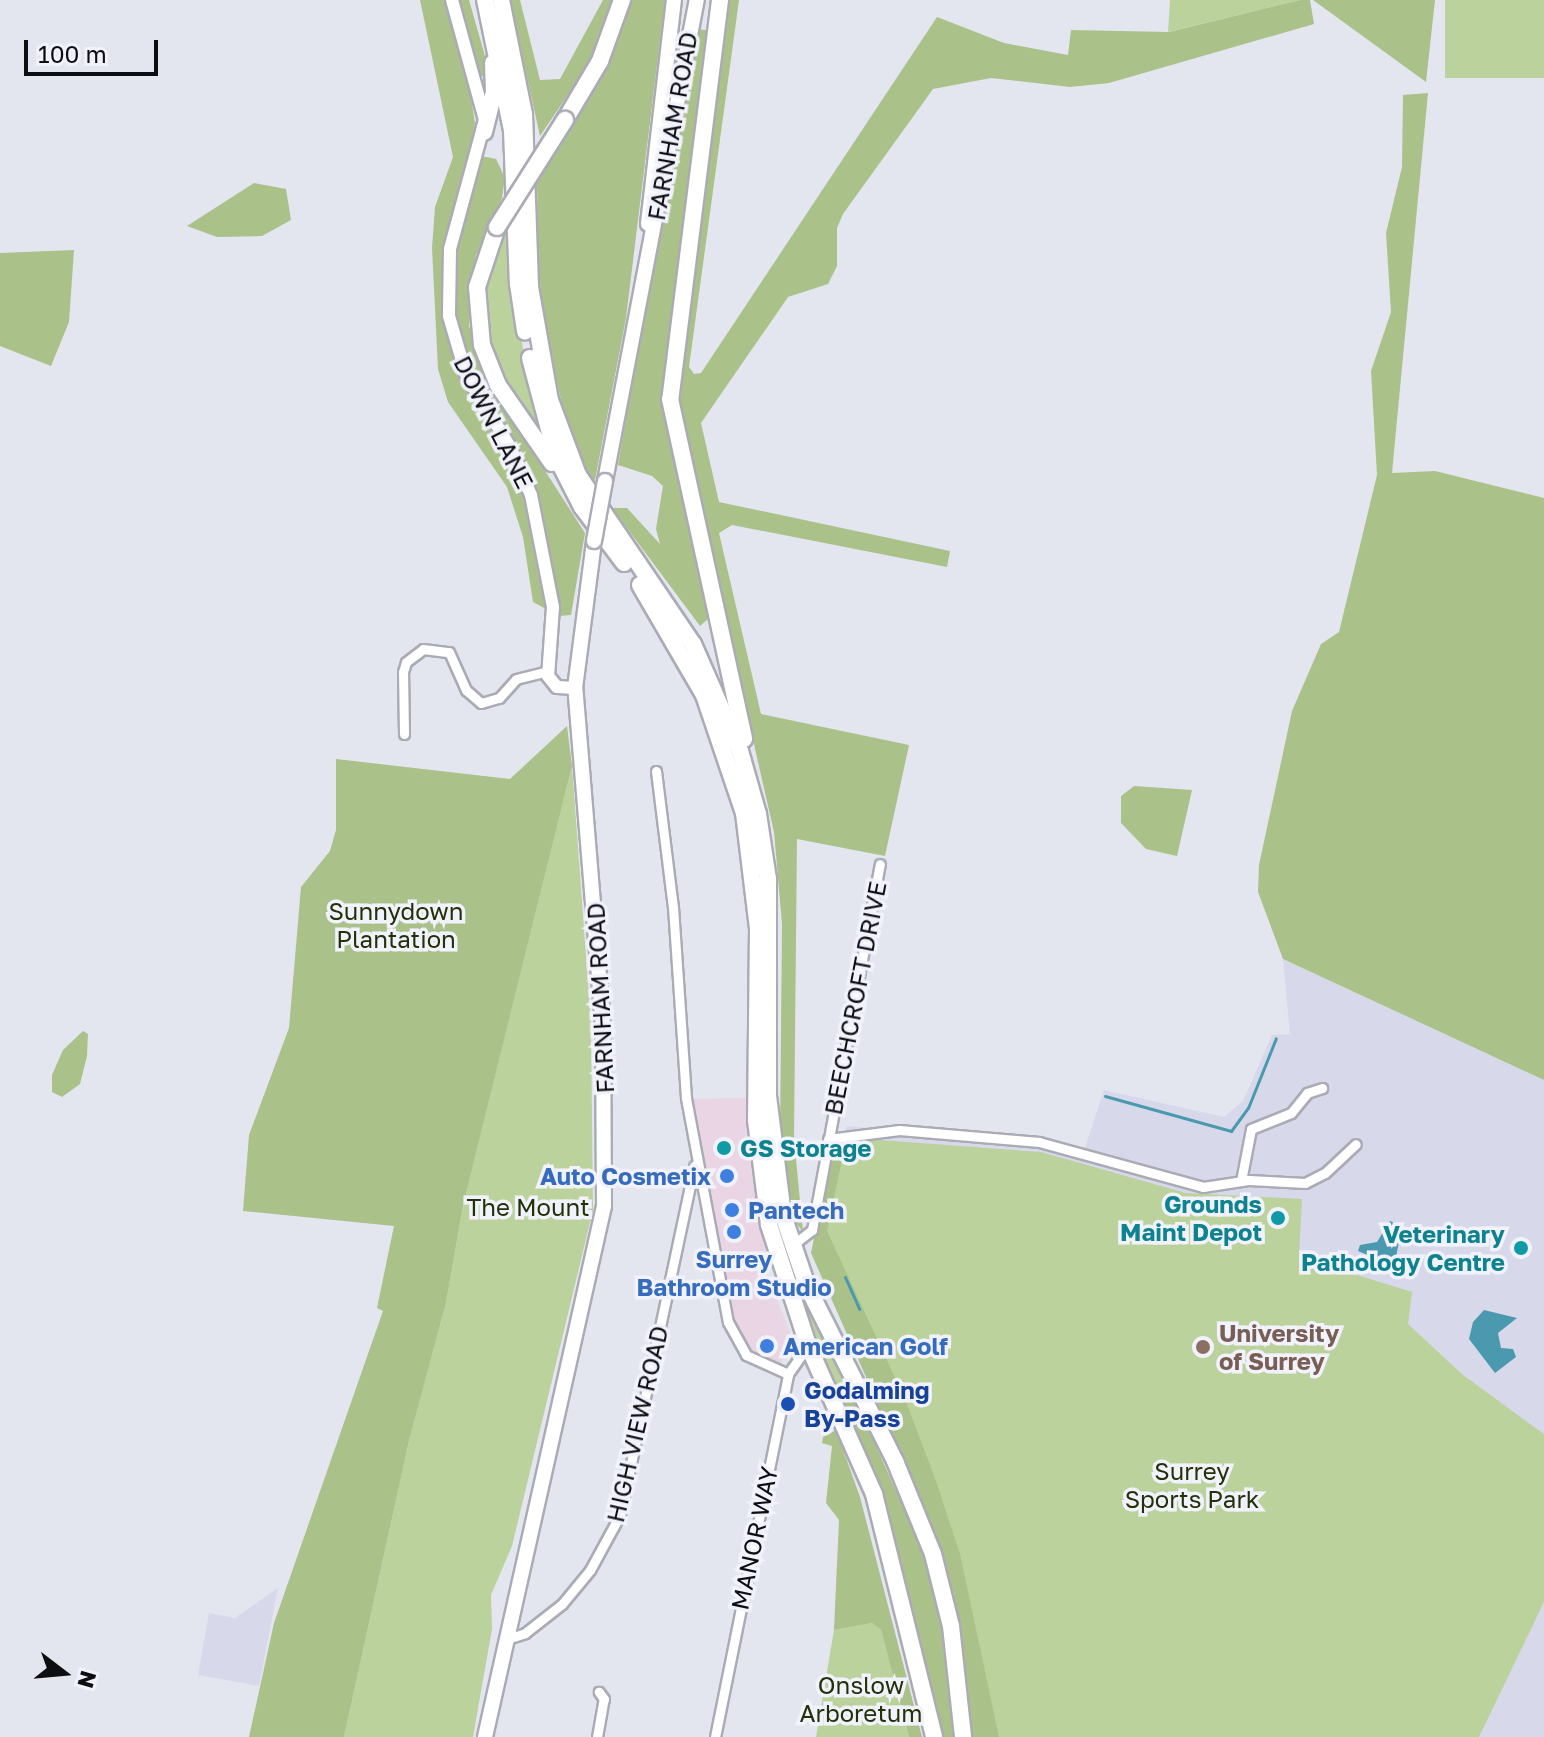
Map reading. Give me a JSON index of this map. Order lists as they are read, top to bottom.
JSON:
{
  "streets": {
    "main road": ["FARNHAM ROAD"],
    "street": [
      "DOWN LANE",
      "BEECHCROFT DRIVE",
      "HIGH VIEW ROAD",
      "MANOR WAY"
    ]
  },
  "crossings": [
    ["FARNHAM ROAD", "HIGH VIEW ROAD"],
    ["HIGH VIEW ROAD", "MANOR WAY"]
  ],
  "parks": [
    "Sunnydown Plantation",
    "The Mount",
    "Surrey Sports Park",
    "Onslow Arboretum"
  ],
  "places": [
    "GS Storage",
    "Auto Cosmetix",
    "Pantech",
    "Grounds Maint Depot",
    "Surrey Bathroom Studio",
    "Veterinary Pathology Centre",
    "American Golf",
    "University of Surrey",
    "Godalming By-Pass"
  ],
  "scale_bar": "100 m",
  "north": "right"
}
